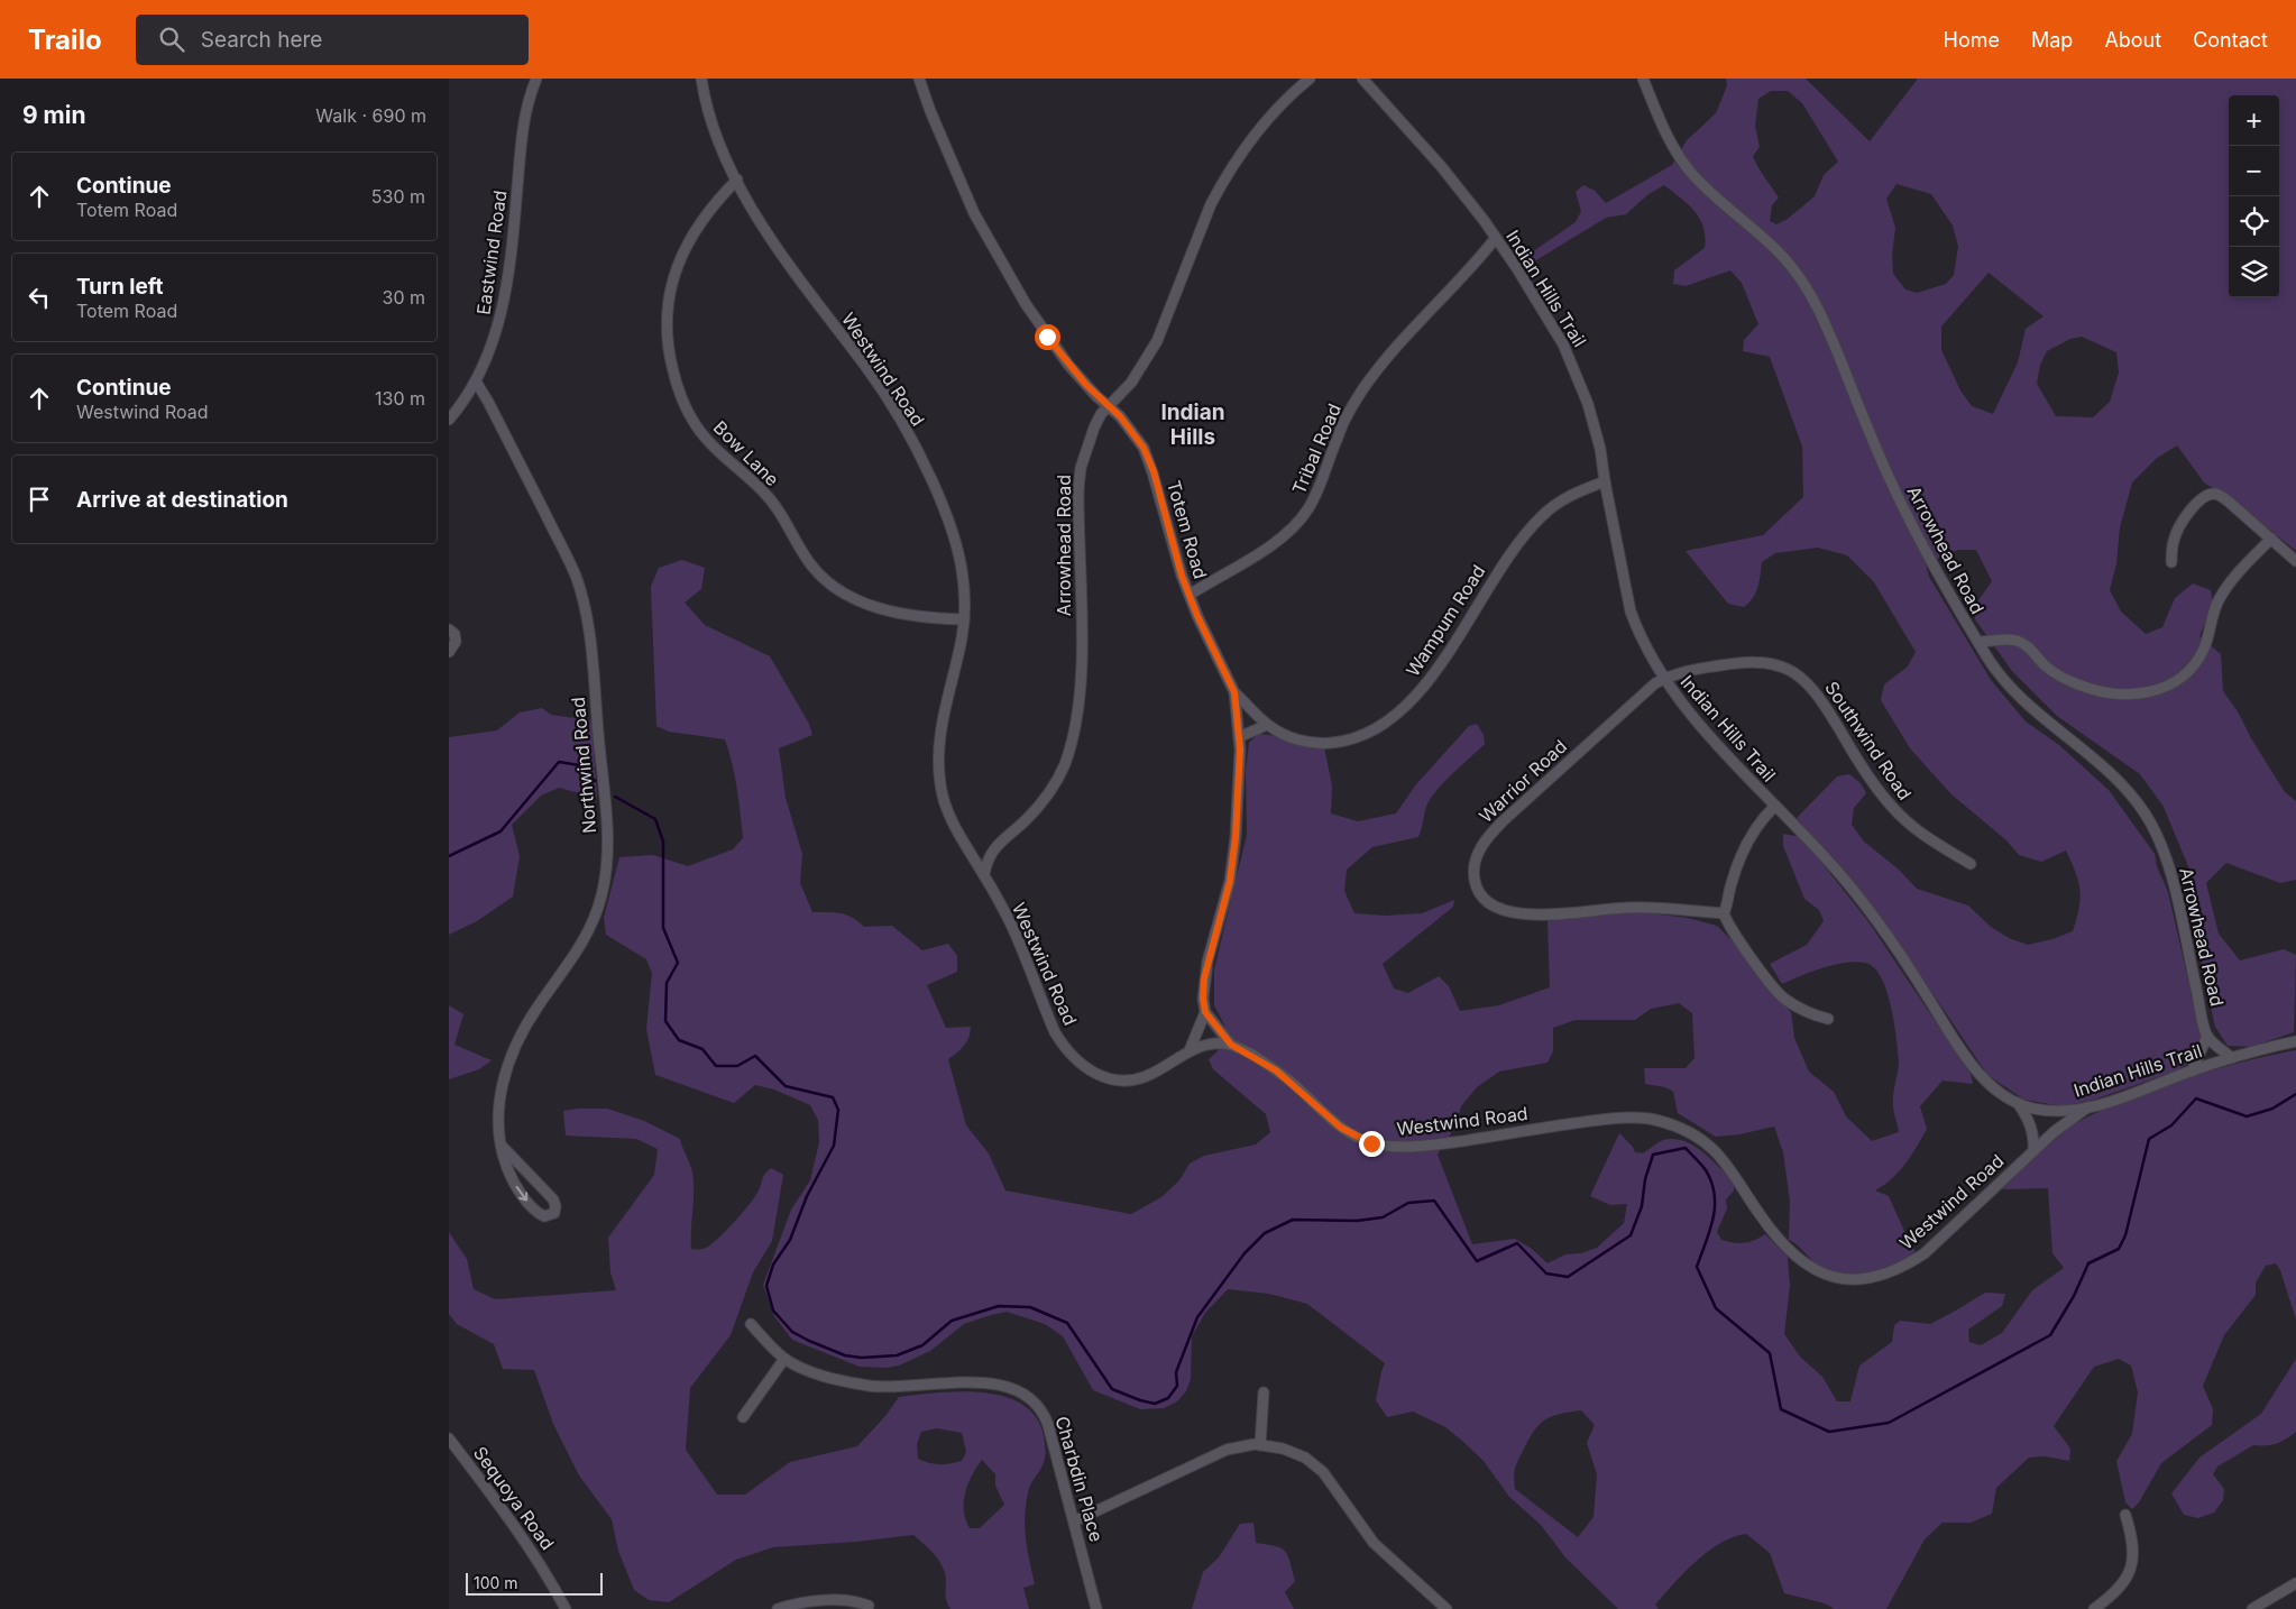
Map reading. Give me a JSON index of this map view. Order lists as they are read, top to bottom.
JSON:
{
  "streets": {
    "street": [
      "Eastwind Road",
      "Indian Hills Trail",
      "Westwind Road",
      "Tribal Road",
      "Bow Lane",
      "Totem Road",
      "Arrowhead Road",
      "Wampum Road",
      "Southwind Road",
      "Northwind Road",
      "Warrior Road",
      "Charbdin Place",
      "Sequoya Road"
    ]
  },
  "crossings": [
    ["Eastwind Road", "Northwind Road"],
    ["Indian Hills Trail", "Westwind Road"],
    ["Indian Hills Trail", "Tribal Road"],
    ["Indian Hills Trail", "Arrowhead Road"],
    ["Indian Hills Trail", "Wampum Road"],
    ["Indian Hills Trail", "Southwind Road"],
    ["Indian Hills Trail", "Warrior Road"],
    ["Westwind Road", "Bow Lane"],
    ["Westwind Road", "Totem Road"],
    ["Tribal Road", "Totem Road"],
    ["Totem Road", "Arrowhead Road"],
    ["Totem Road", "Wampum Road"],
    ["Southwind Road", "Warrior Road"]
  ],
  "districts": ["Indian Hills"],
  "scale_bar": "100 m",
  "page": {
    "header": "Trailo",
    "search": "Search here",
    "nav": [
      "Home",
      "Map",
      "About",
      "Contact"
    ],
    "heading": ["9 min", "Walk · 690 m"],
    "map_buttons": ["+", "−"],
    "list": [
      ["Continue", "Totem Road", "530 m"],
      ["Turn left", "Totem Road", "30 m"],
      ["Continue", "Westwind Road", "130 m"],
      "Arrive at destination"
    ],
    "scale": "100 m"
  }
}
